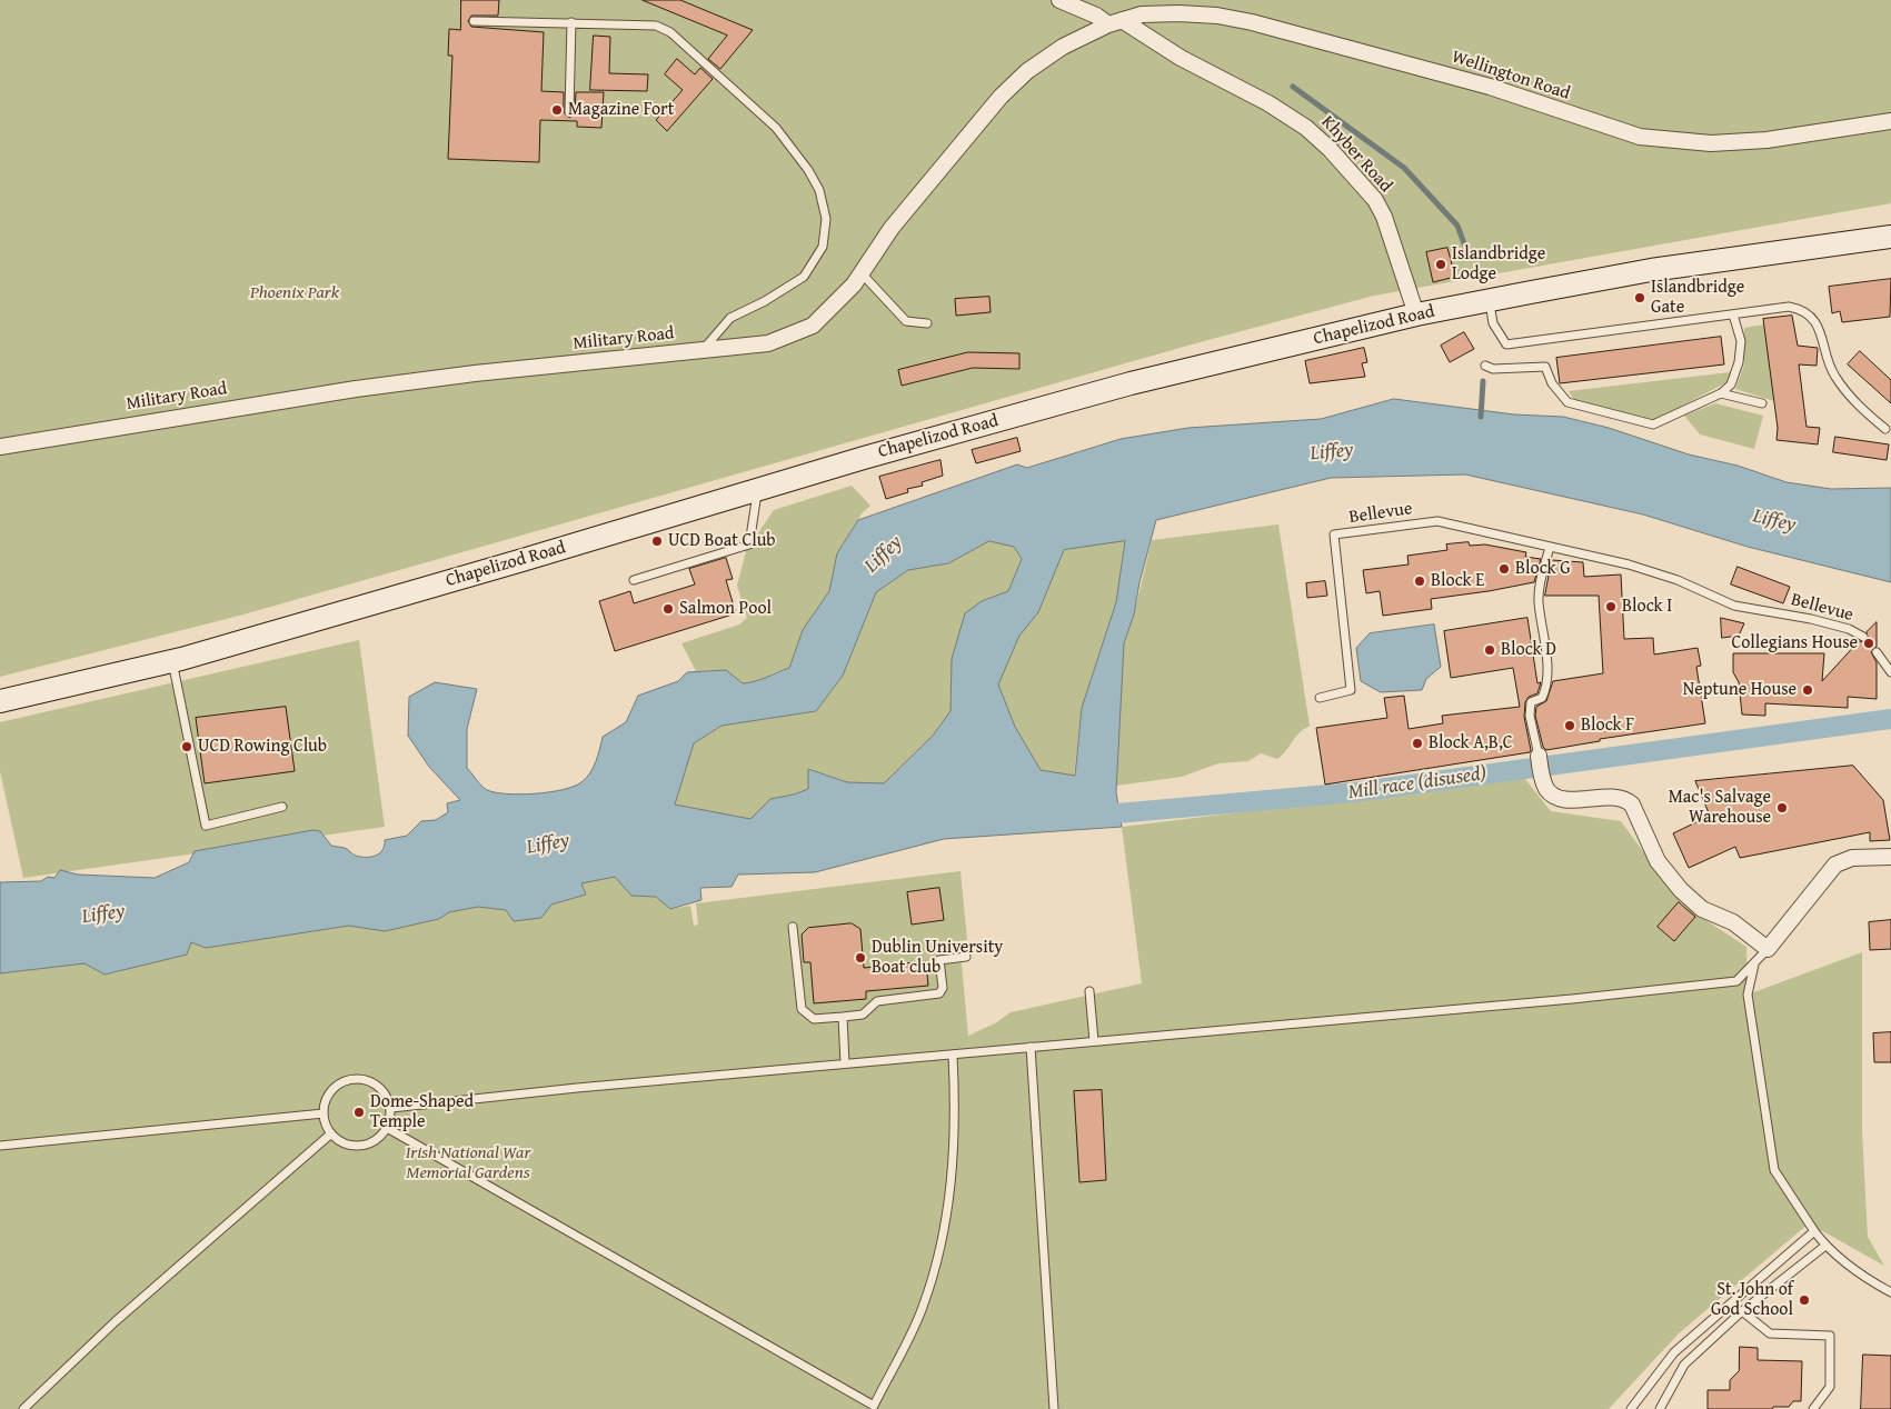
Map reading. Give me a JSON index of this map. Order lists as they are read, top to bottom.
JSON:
{
  "streets": {
    "main road": ["Chapelizod Road"],
    "street": ["Wellington Road", "Khyber Road", "Military Road"],
    "lane": ["Bellevue"]
  },
  "crossings": [
    ["Wellington Road", "Khyber Road"],
    ["Wellington Road", "Military Road"],
    ["Khyber Road", "Chapelizod Road"],
    ["Khyber Road", "Military Road"]
  ],
  "water": ["Liffey", "Mill race (disused)"],
  "parks": ["Phoenix Park", "Irish National War Memorial Gardens"],
  "places": [
    "Magazine Fort",
    "Islandbridge Lodge",
    "Islandbridge Gate",
    "UCD Boat Club",
    "Block G",
    "Block E",
    "Block I",
    "Salmon Pool",
    "Collegians House",
    "Block D",
    "Neptune House",
    "Block F",
    "Block A,B,C",
    "UCD Rowing Club",
    "Mac's Salvage Warehouse",
    "Dublin University Boat club",
    "Dome-Shaped Temple",
    "St. John of God School"
  ]
}
